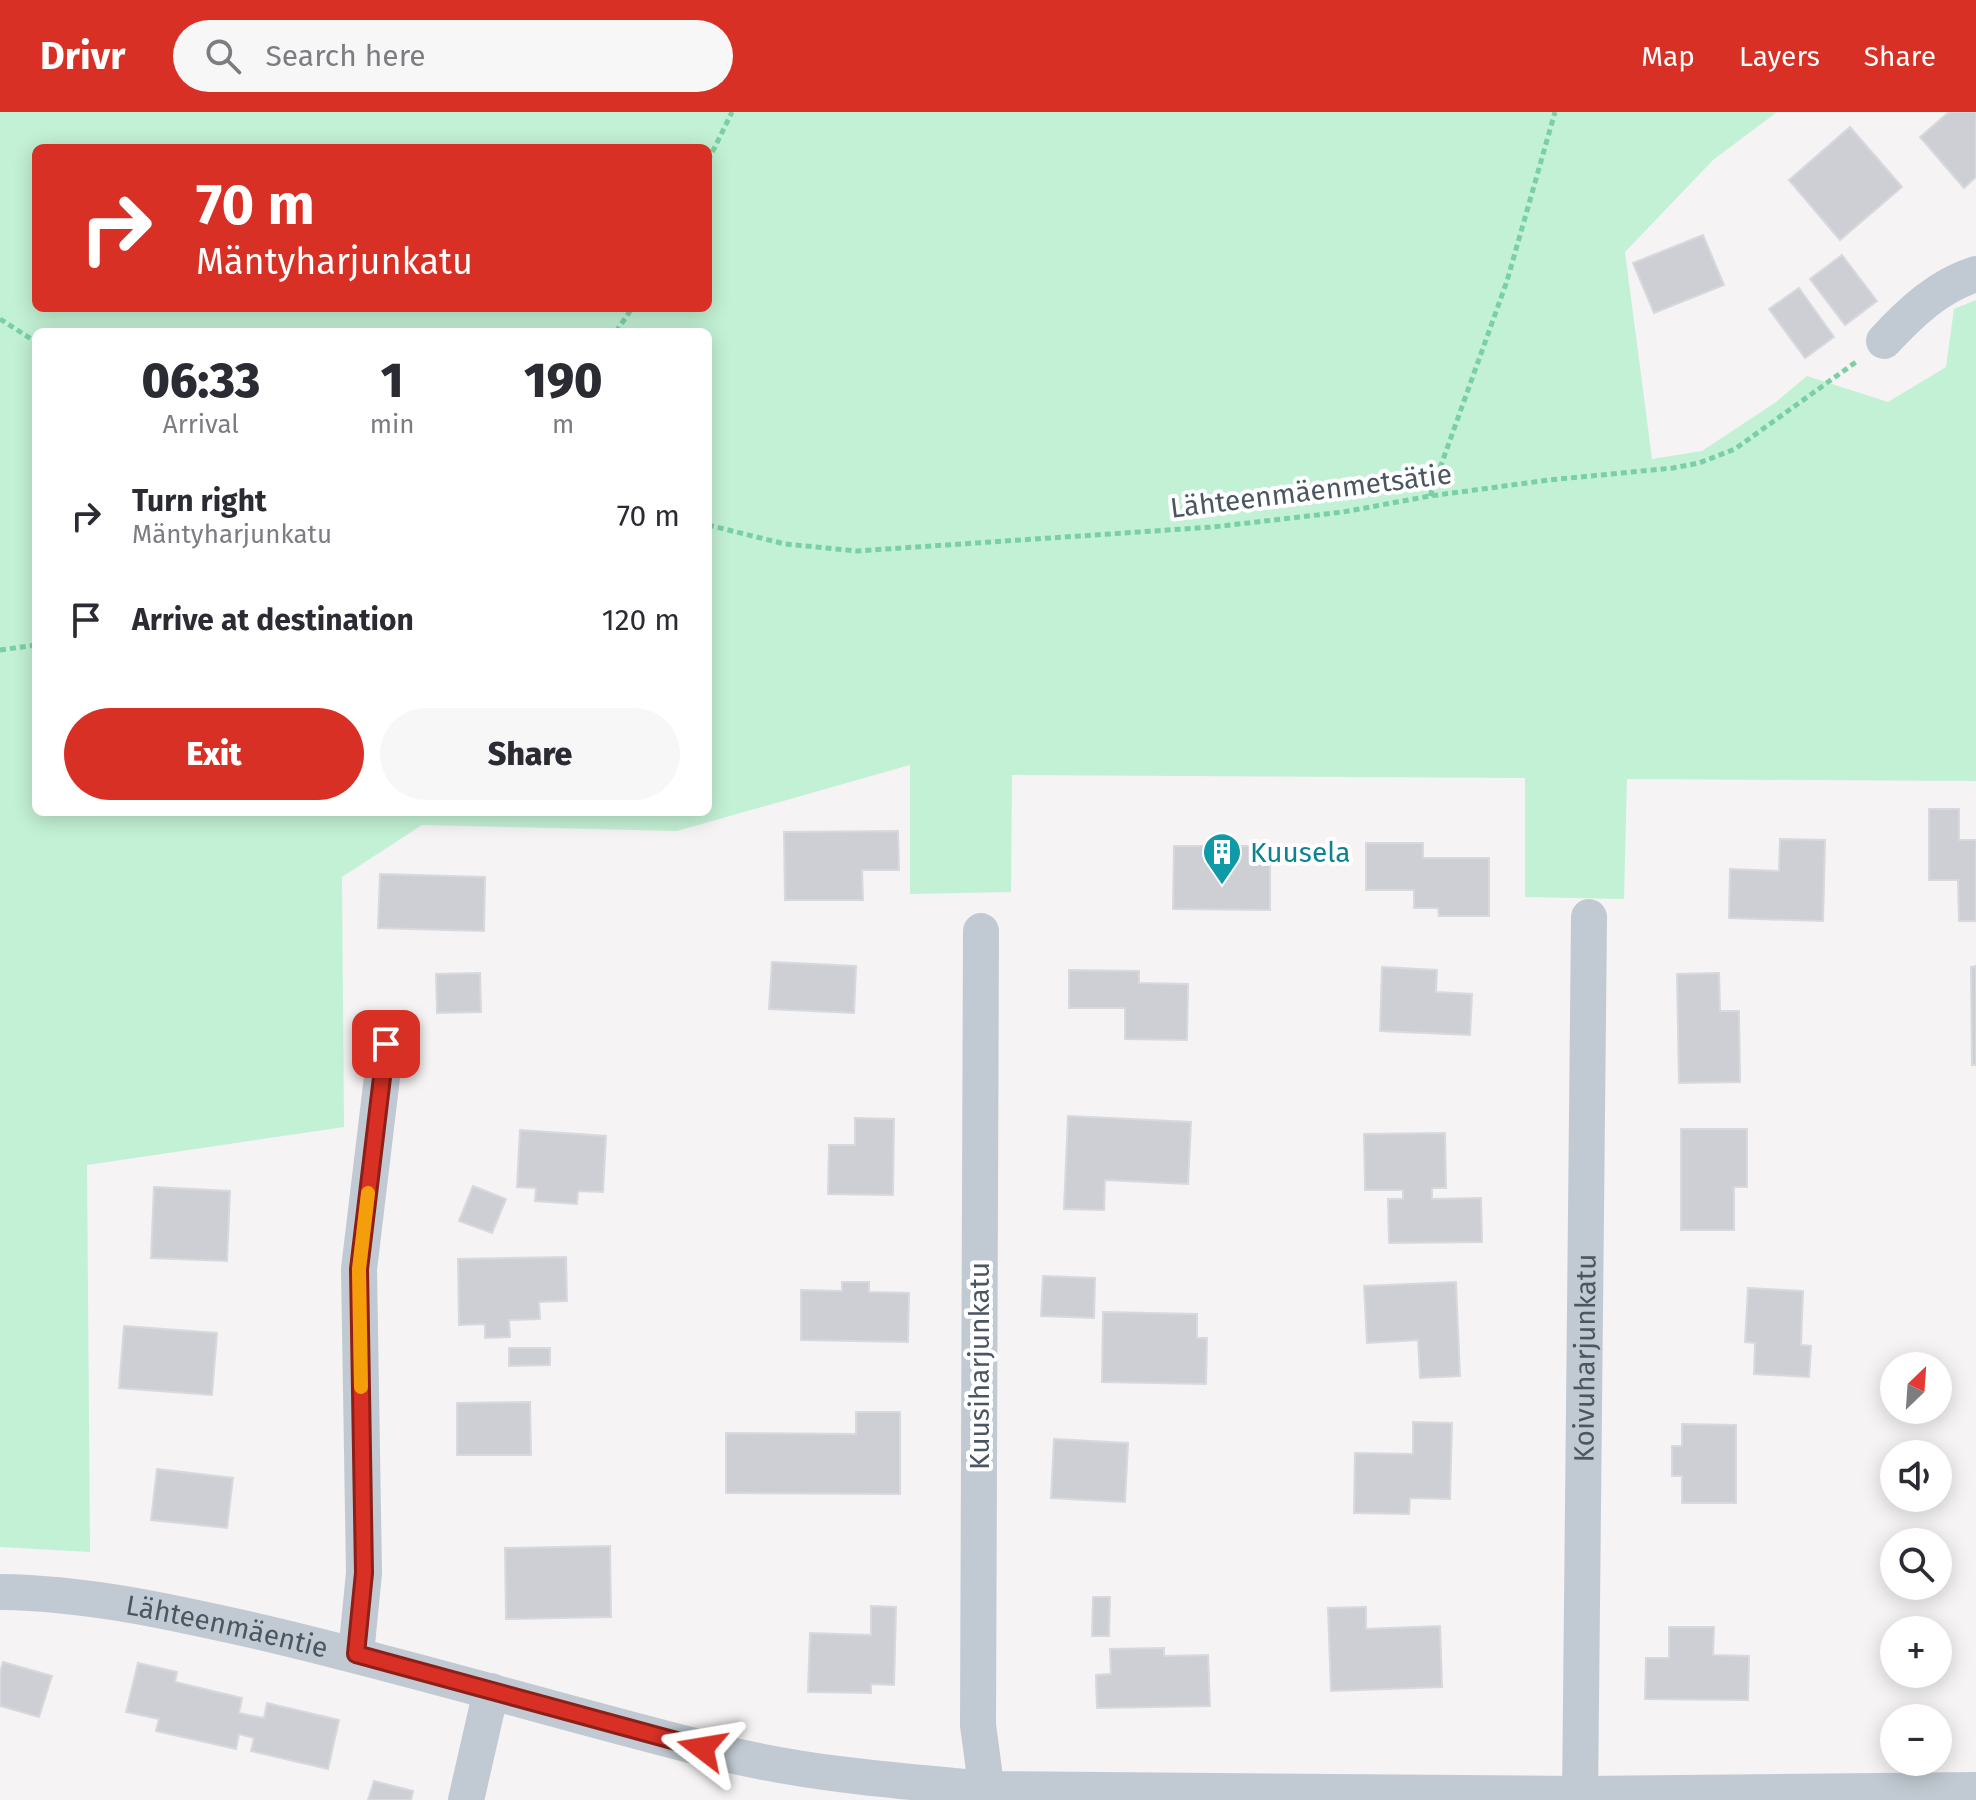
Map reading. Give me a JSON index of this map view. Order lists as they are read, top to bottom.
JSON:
{
  "streets": {
    "street": ["Koivuharjunkatu", "Kuusiharjunkatu", "Lähteenmäentie"],
    "path": ["Lähteenmäenmetsätie"]
  },
  "crossings": [
    ["Koivuharjunkatu", "Lähteenmäentie"],
    ["Kuusiharjunkatu", "Lähteenmäentie"]
  ],
  "places": {
    "building": ["Kuusela"]
  },
  "north": "top right",
  "page": {
    "header": "Drivr",
    "search": "Search here",
    "nav": ["Map", "Layers", "Share"],
    "turn": ["70 m", "Mäntyharjunkatu"],
    "eta": [
      "06:33",
      "Arrival",
      "1",
      "min",
      "190",
      "m"
    ],
    "list": [
      {
        "name": "Turn right",
        "note": "Mäntyharjunkatu",
        "value": "70 m"
      },
      {
        "name": "Arrive at destination",
        "value": "120 m"
      }
    ],
    "buttons": ["Exit", "Share"],
    "map_buttons": ["+", "−"]
  }
}
